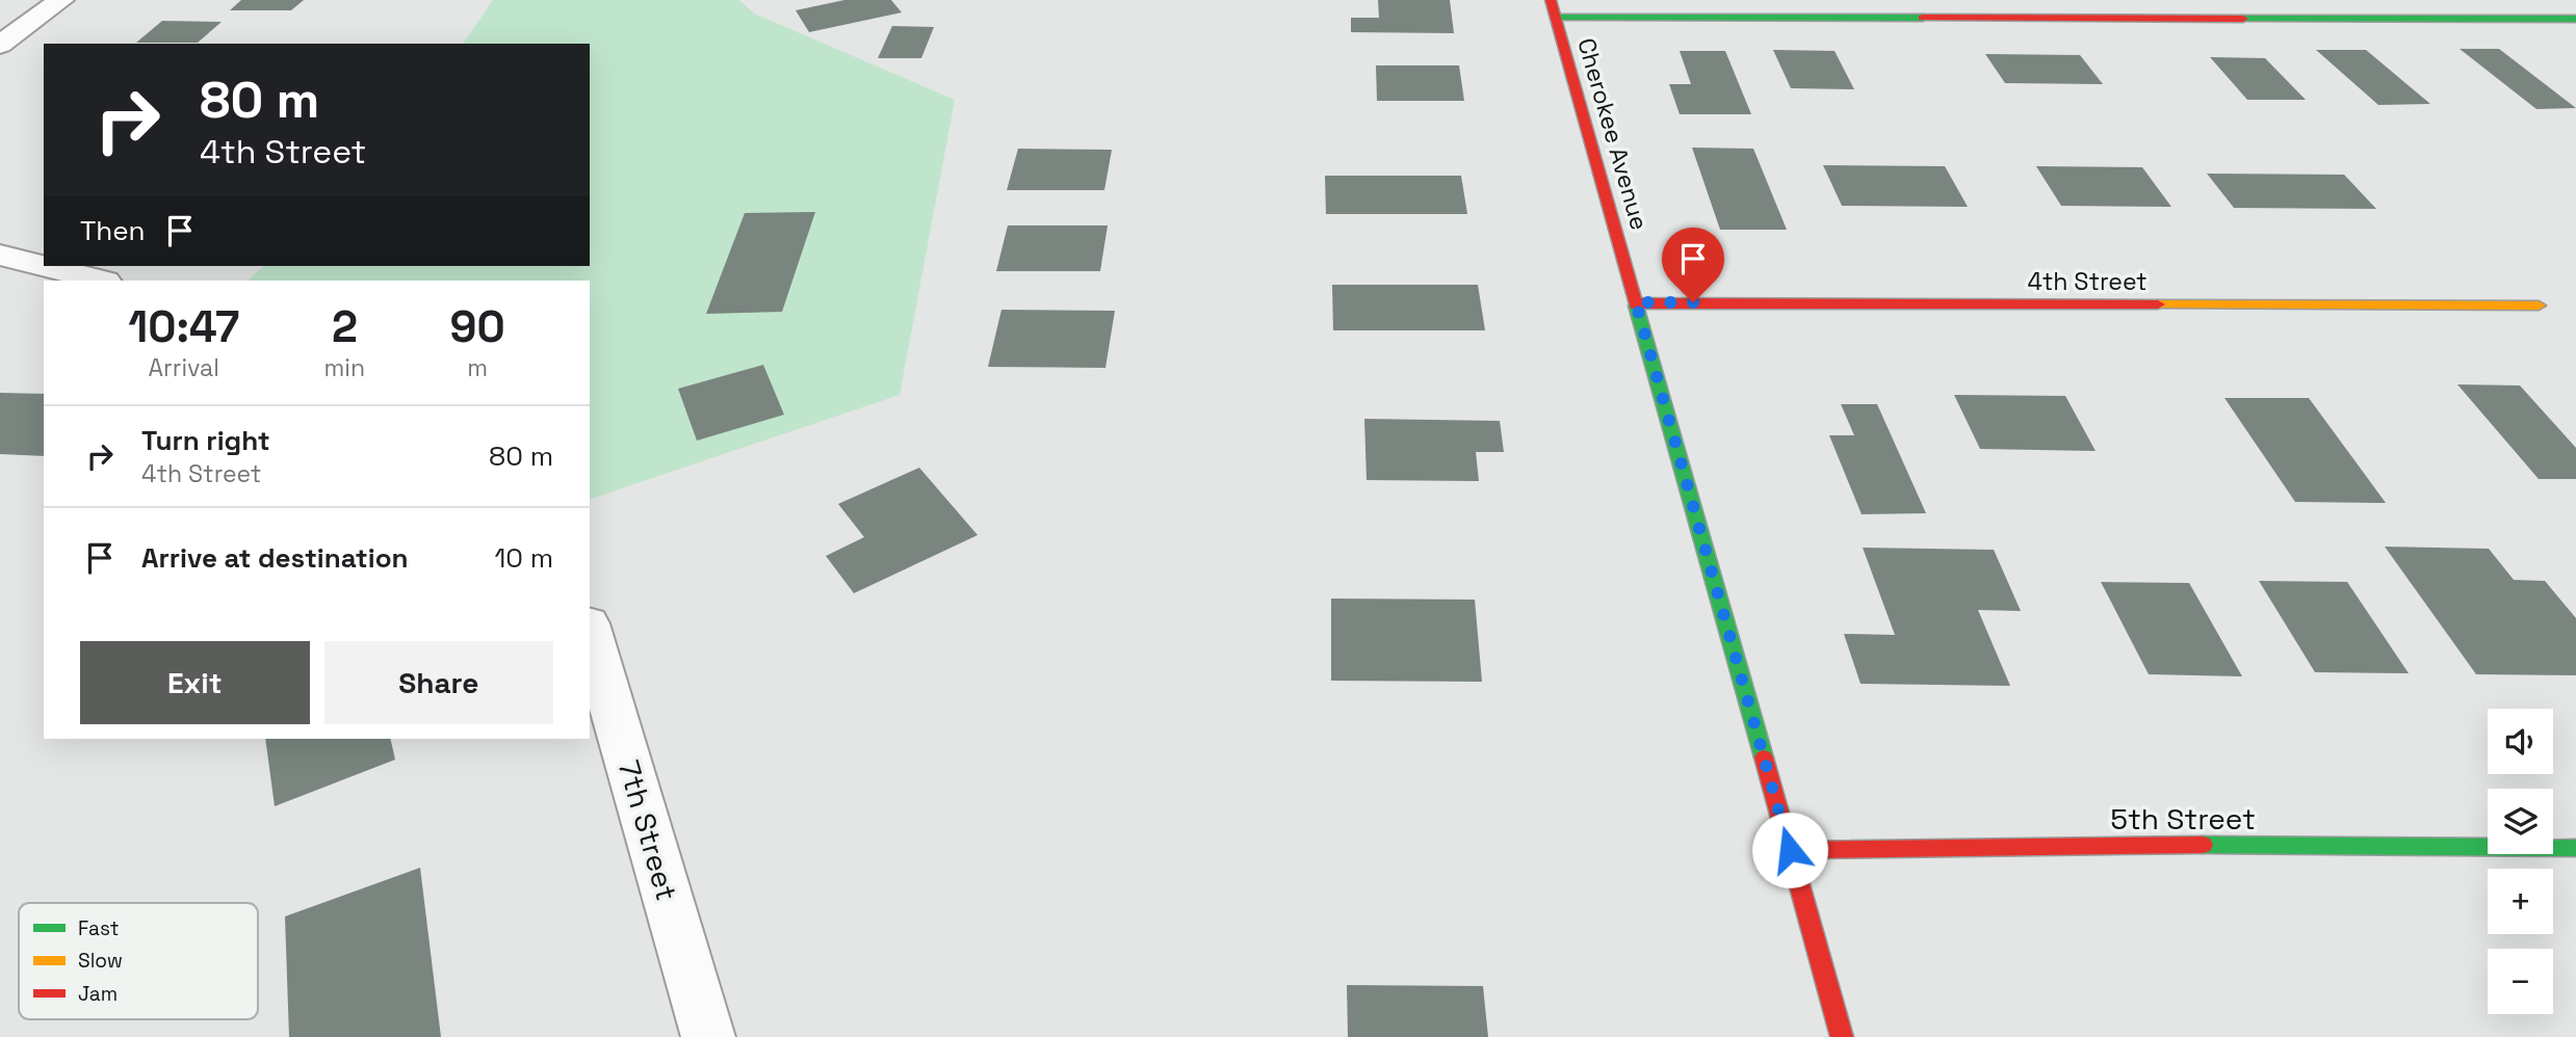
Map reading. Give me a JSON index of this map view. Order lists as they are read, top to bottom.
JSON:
{
  "streets": {
    "street": [
      "Cherokee Avenue",
      "4th Street",
      "5th Street",
      "7th Street"
    ]
  },
  "crossings": [
    ["Cherokee Avenue", "4th Street"],
    ["Cherokee Avenue", "5th Street"]
  ],
  "legend": ["Fast", "Slow", "Jam"],
  "page": {
    "turn": ["80 m", "4th Street"],
    "then": "Then",
    "eta": [
      "10:47",
      "Arrival",
      "2",
      "min",
      "90",
      "m"
    ],
    "list": [
      {
        "name": "Turn right",
        "note": "4th Street",
        "value": "80 m"
      },
      {
        "name": "Arrive at destination",
        "value": "10 m"
      }
    ],
    "buttons": ["Exit", "Share"],
    "map_buttons": ["+", "−"]
  }
}
